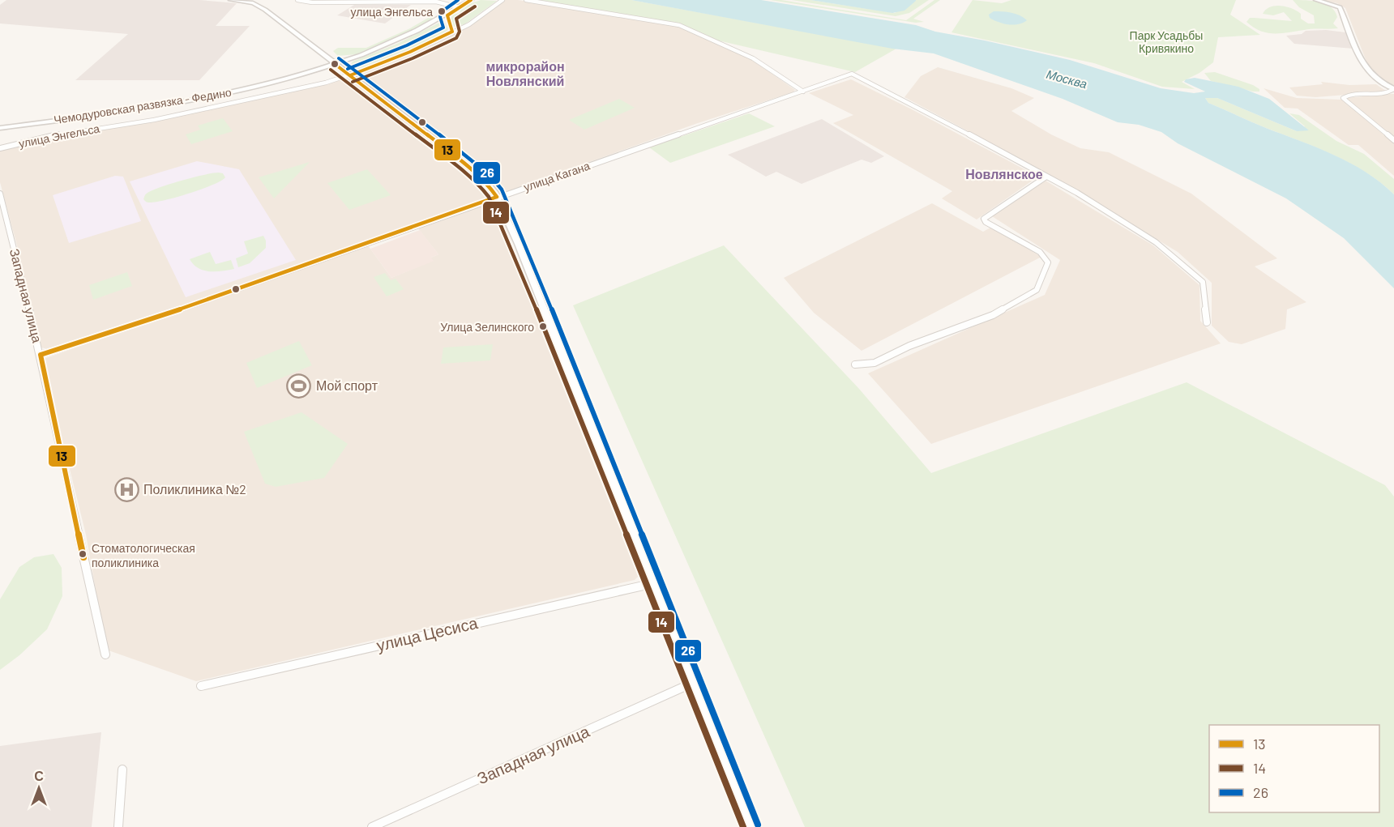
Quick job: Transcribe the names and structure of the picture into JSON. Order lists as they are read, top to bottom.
{
  "streets": {
    "street": [
      "Чемодуровская развязка - Федино",
      "улица Энгельса",
      "улица Кагана",
      "Западная улица",
      "улица Цесиса"
    ]
  },
  "crossings": [
    ["улица Кагана", "Западная улица"]
  ],
  "districts": ["микрорайон Новлянский", "Новлянское"],
  "water": ["Москва"],
  "parks": ["Парк Усадьбы Кривякино"],
  "places": {
    "other": ["улица Энгельса", "Улица Зелинского", "Стоматологическая поликлиника"],
    "sports": ["Мой спорт"],
    "hospital": ["Поликлиника №2"]
  },
  "lines": ["transit line 13", "transit line 26", "transit line 14"],
  "legend": ["13", "14", "26"],
  "north": "top"
}
